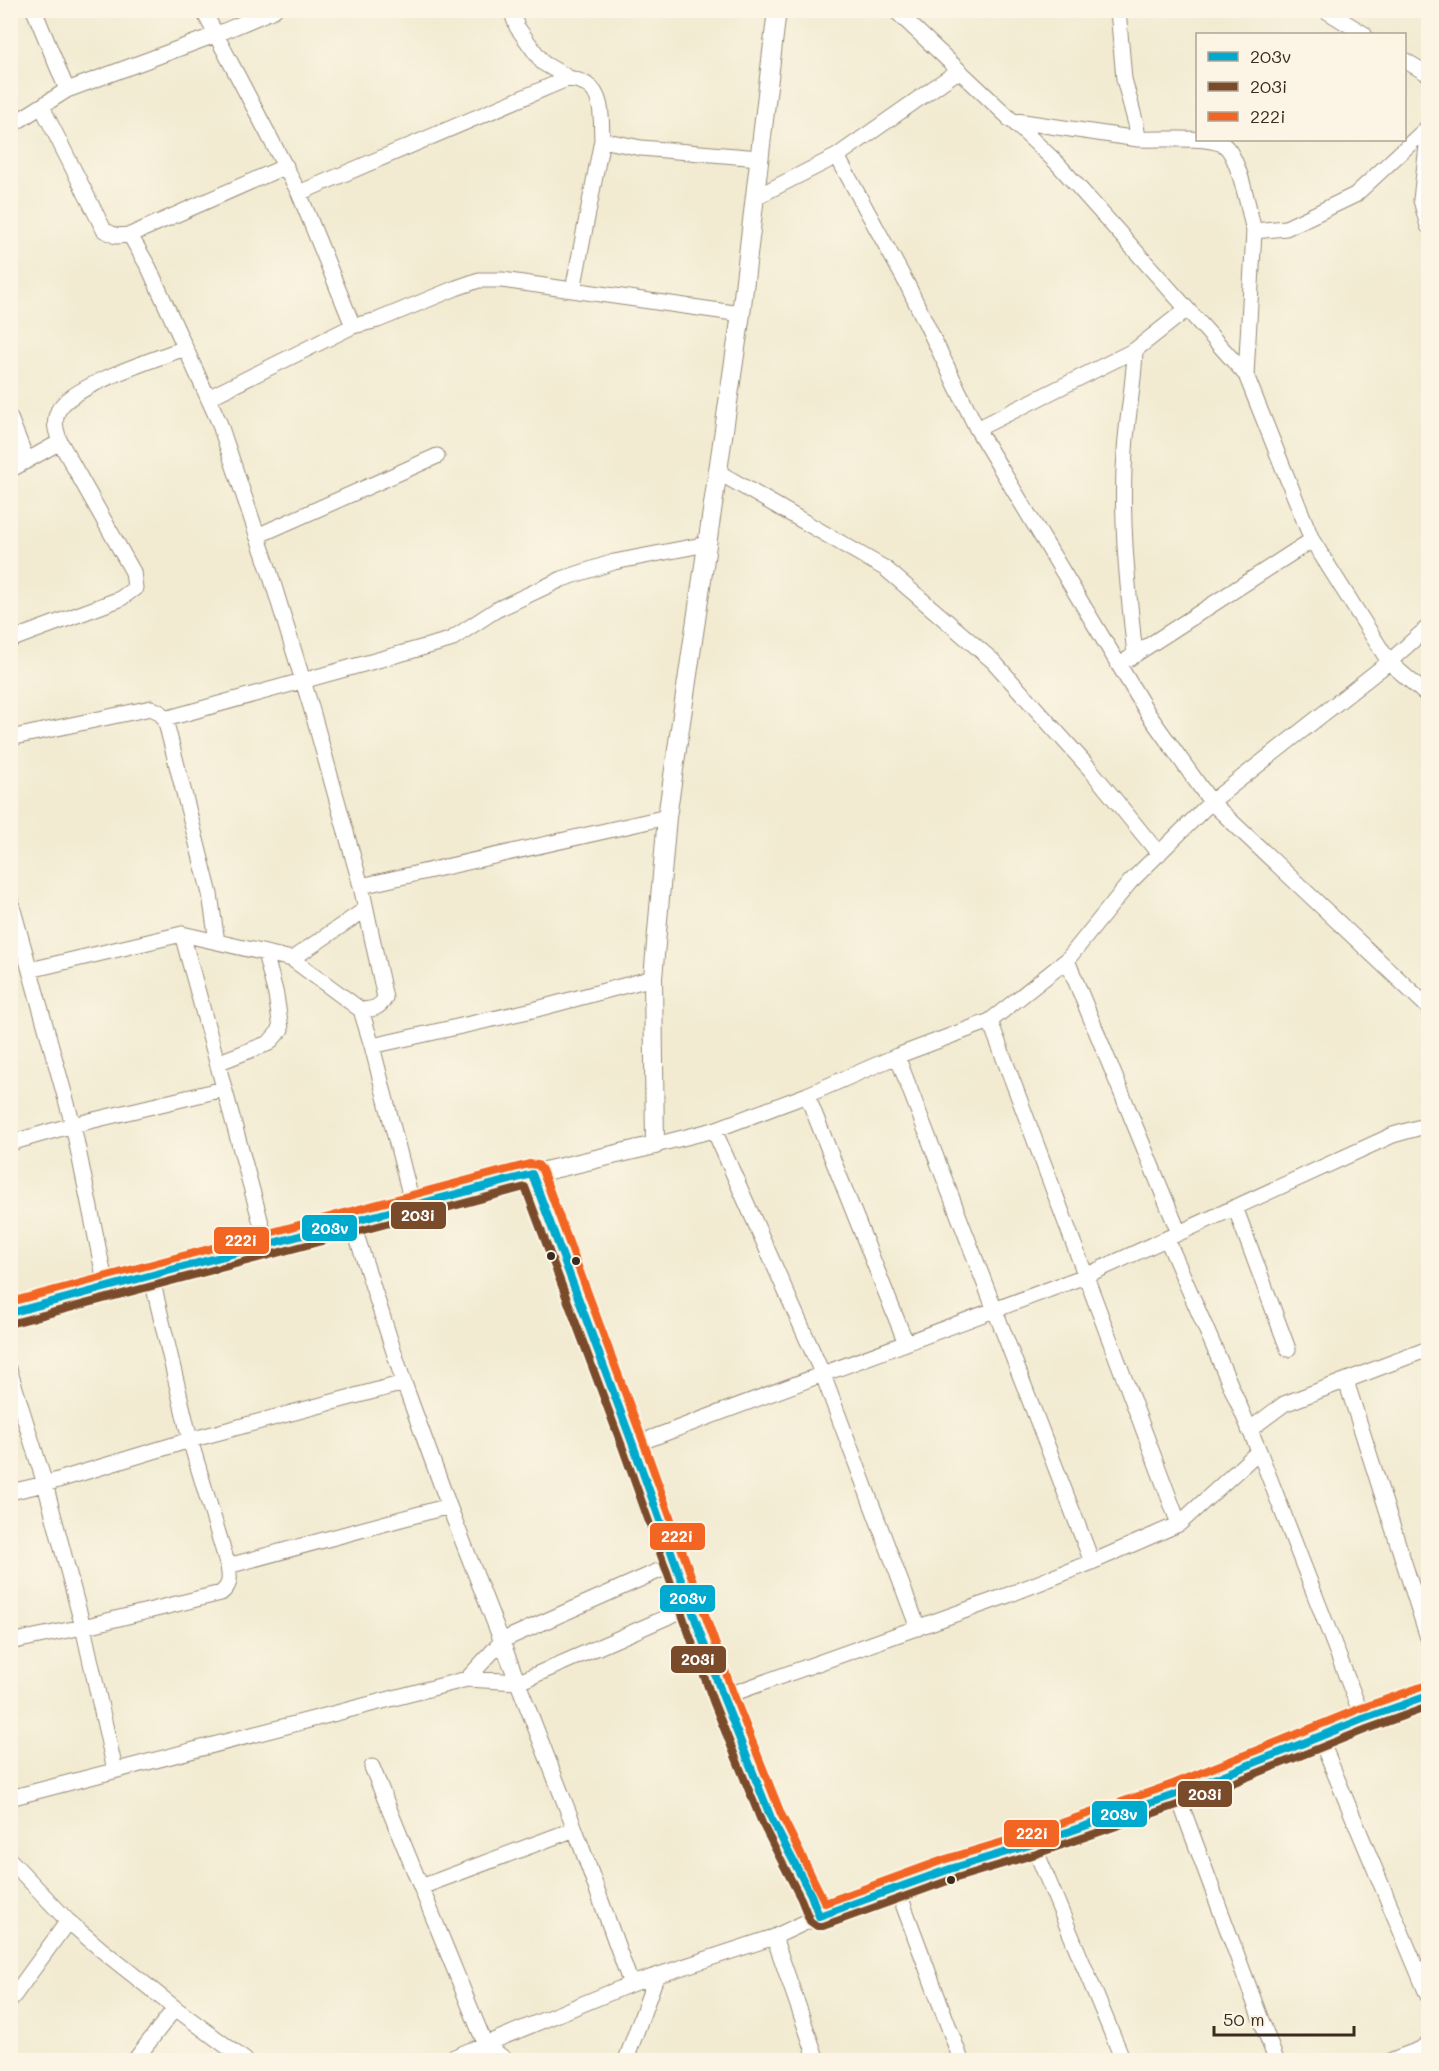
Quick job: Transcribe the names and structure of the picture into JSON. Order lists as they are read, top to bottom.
{
  "lines": ["transit line 222i", "transit line 203v", "transit line 203i"],
  "legend": ["203v", "203i", "222i"],
  "scale_bar": "50 m"
}
